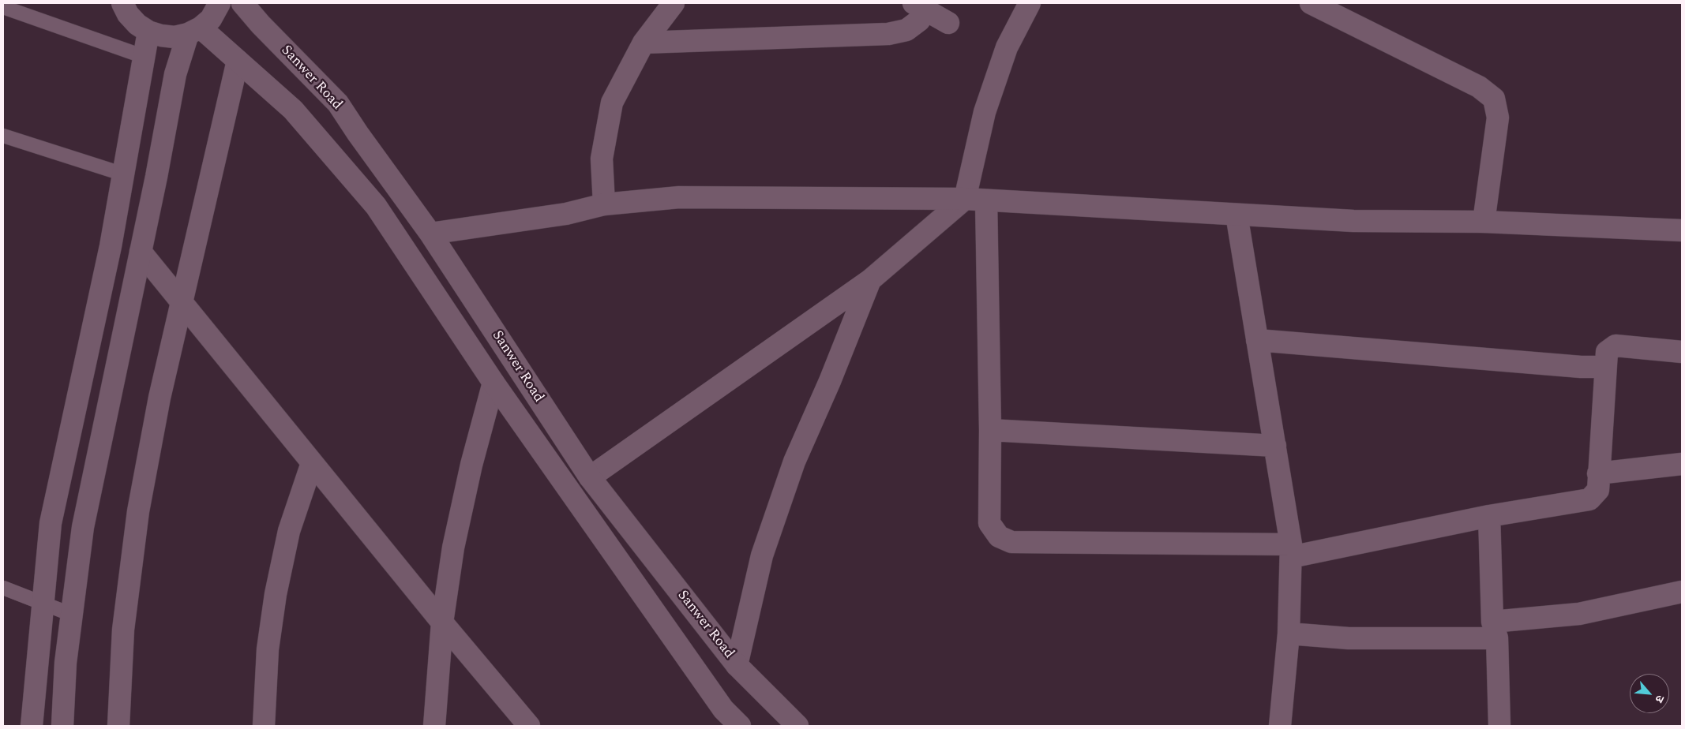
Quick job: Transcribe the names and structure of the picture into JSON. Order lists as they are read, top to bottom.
{
  "streets": {
    "street": ["Sanwer Road"]
  },
  "north": "bottom right"
}
